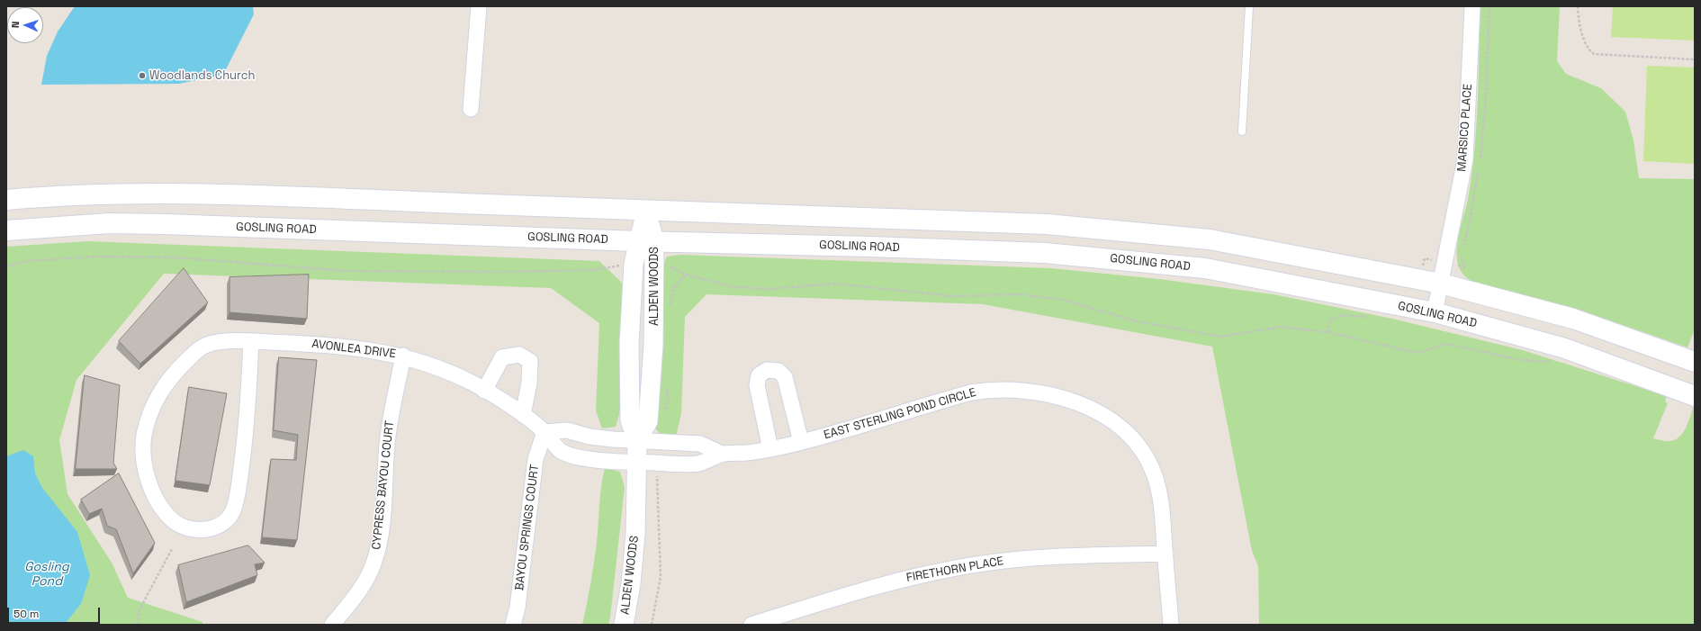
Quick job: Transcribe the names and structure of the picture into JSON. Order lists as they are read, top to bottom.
{
  "streets": {
    "main road": ["GOSLING ROAD"],
    "street": [
      "MARSICO PLACE",
      "ALDEN WOODS",
      "AVONLEA DRIVE",
      "EAST STERLING POND CIRCLE",
      "CYPRESS BAYOU COURT",
      "BAYOU SPRINGS COURT",
      "FIRETHORN PLACE"
    ]
  },
  "crossings": [
    ["MARSICO PLACE", "GOSLING ROAD"],
    ["GOSLING ROAD", "ALDEN WOODS"],
    ["ALDEN WOODS", "AVONLEA DRIVE"],
    ["ALDEN WOODS", "EAST STERLING POND CIRCLE"],
    ["AVONLEA DRIVE", "EAST STERLING POND CIRCLE"],
    ["AVONLEA DRIVE", "CYPRESS BAYOU COURT"],
    ["AVONLEA DRIVE", "BAYOU SPRINGS COURT"],
    ["EAST STERLING POND CIRCLE", "FIRETHORN PLACE"]
  ],
  "water": ["Gosling Pond"],
  "places": ["Woodlands Church"],
  "scale_bar": "50 m",
  "north": "left"
}
